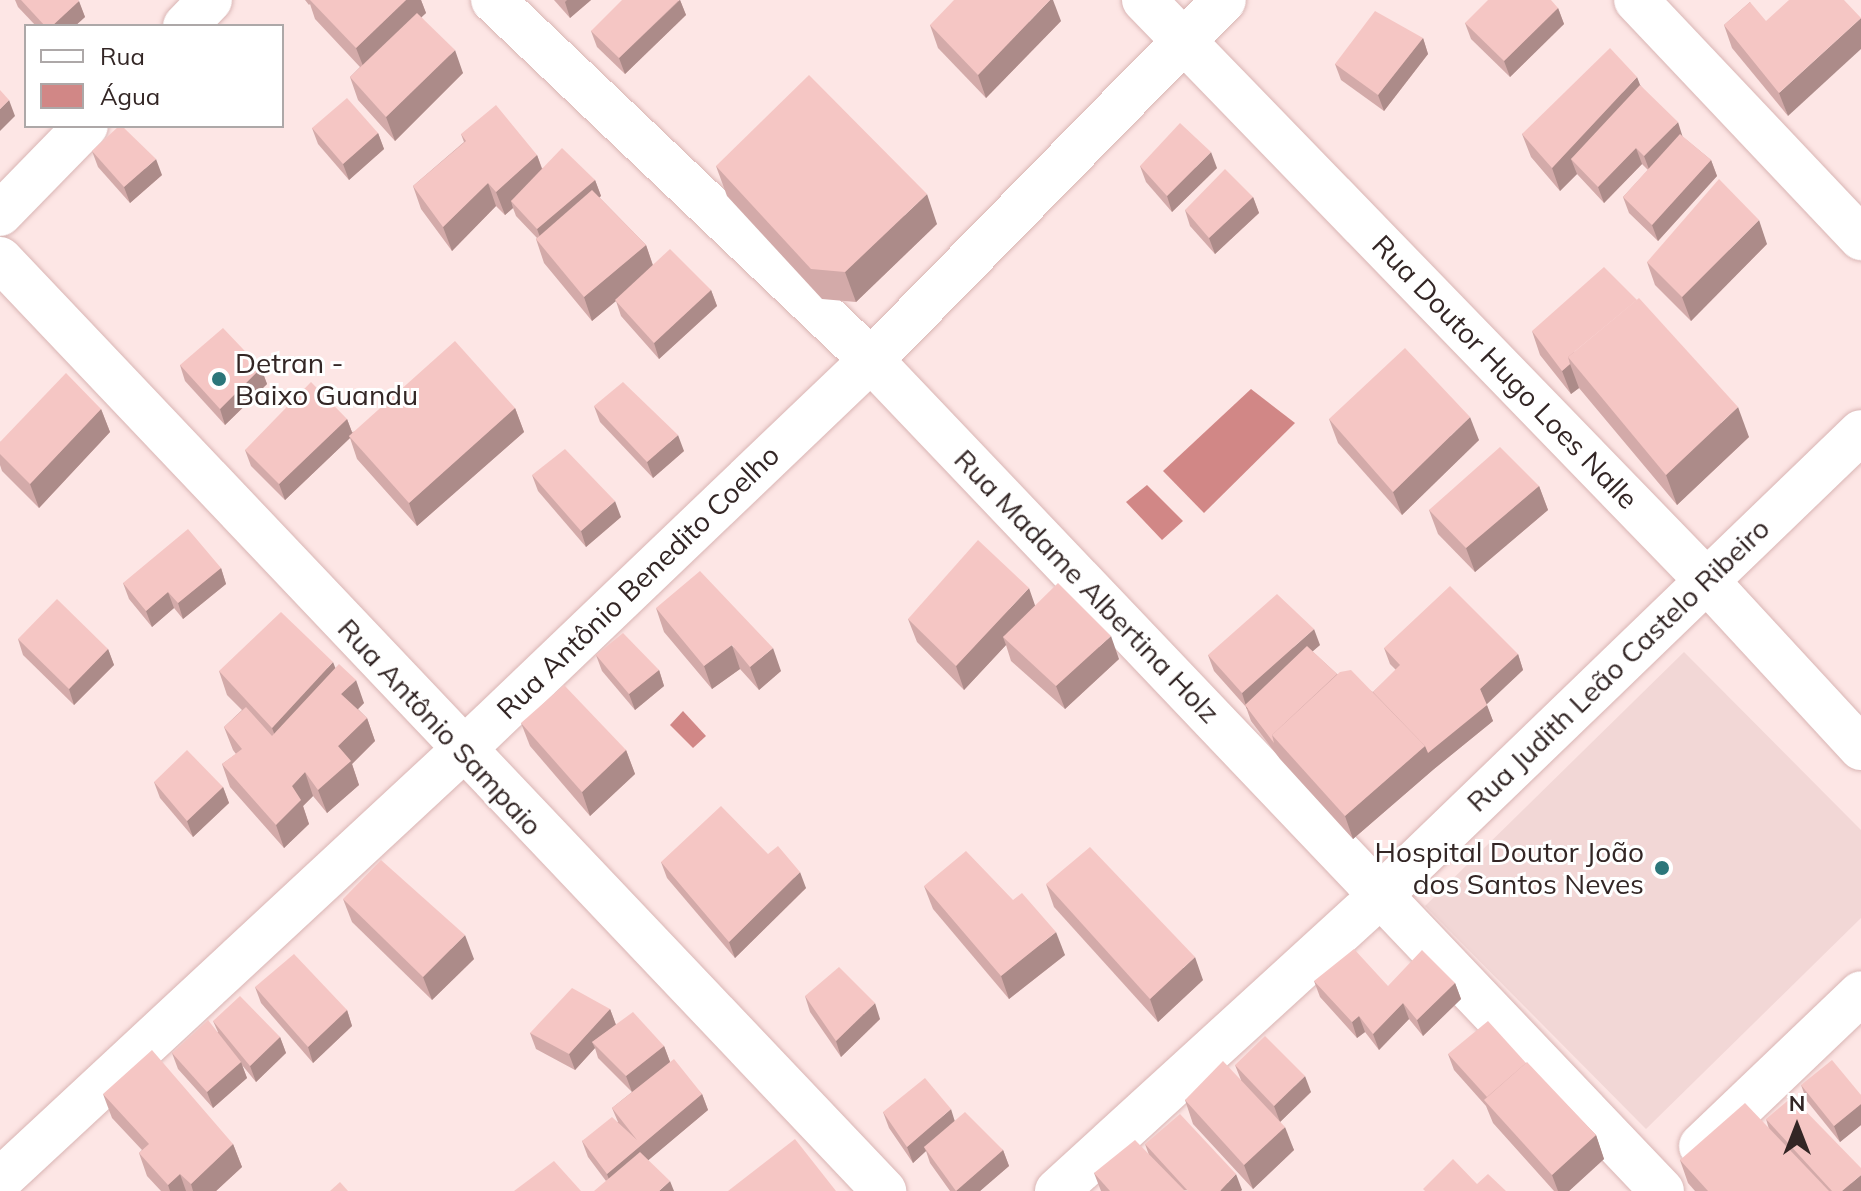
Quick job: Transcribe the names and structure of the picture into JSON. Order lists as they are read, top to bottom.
{
  "streets": {
    "street": [
      "Rua Doutor Hugo Loes Nalle",
      "Rua Antônio Benedito Coelho",
      "Rua Madame Albertina Holz",
      "Rua Judith Leão Castelo Ribeiro",
      "Rua Antônio Sampaio"
    ]
  },
  "crossings": [
    ["Rua Doutor Hugo Loes Nalle", "Rua Antônio Benedito Coelho"],
    ["Rua Doutor Hugo Loes Nalle", "Rua Judith Leão Castelo Ribeiro"],
    ["Rua Antônio Benedito Coelho", "Rua Madame Albertina Holz"],
    ["Rua Antônio Benedito Coelho", "Rua Antônio Sampaio"],
    ["Rua Madame Albertina Holz", "Rua Judith Leão Castelo Ribeiro"]
  ],
  "places": ["Detran - Baixo Guandu", "Hospital Doutor João dos Santos Neves"],
  "legend": ["Rua", "Água"],
  "north": "top"
}
